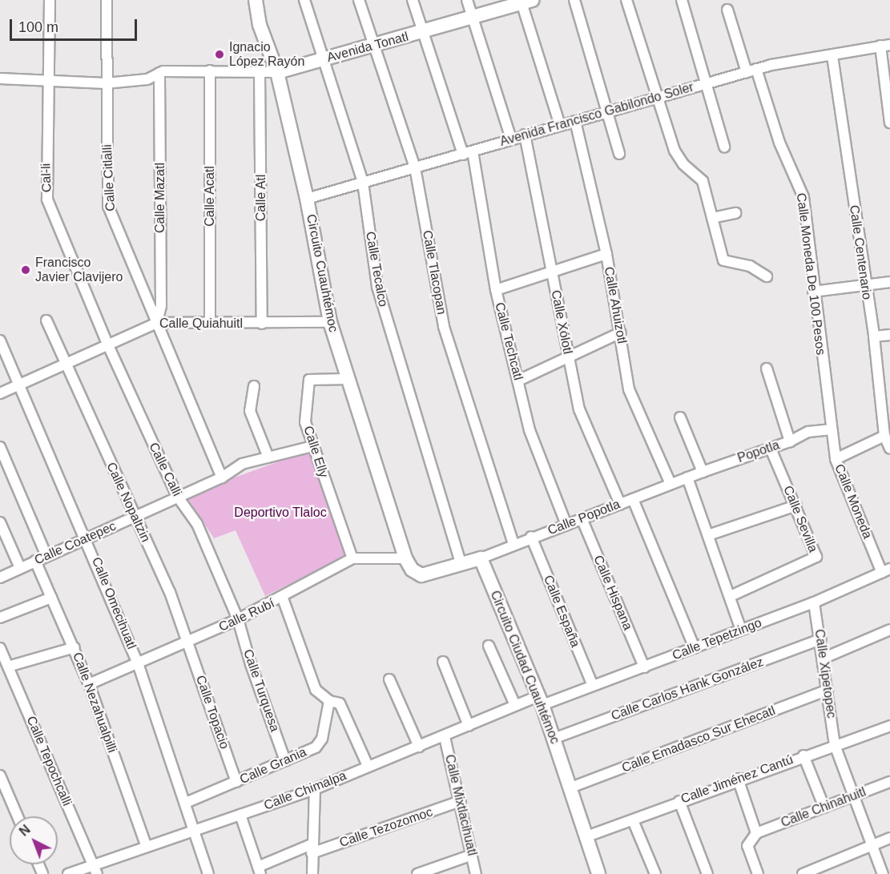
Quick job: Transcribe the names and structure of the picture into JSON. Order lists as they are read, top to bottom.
{
  "streets": {
    "street": [
      "Avenida Tonatl",
      "Avenida Francisco Gabilondo Soler",
      "Cal-li",
      "Calle Citlalli",
      "Calle Acatl",
      "Calle Mazatl",
      "Calle Atl",
      "Calle Centenario",
      "Calle Tecalco",
      "Calle Tlacopan",
      "Circuito Cuauhtémoc",
      "Calle Moneda De 100 Pesos",
      "Calle Ahuizotl",
      "Calle Xólotl",
      "Calle Quiahuitl",
      "Calle Techcatl",
      "Calle Elly",
      "Popotla",
      "Calle Calli",
      "Calle Moneda",
      "Calle Nopaltzin",
      "Calle Popotla",
      "Calle Sevilla",
      "Calle Coatepec",
      "Calle Hispana",
      "Calle Omecihuatl",
      "Calle España",
      "Calle Rubí",
      "Calle Tepetzingo",
      "Circuito Ciudad Cuauhtémoc",
      "Calle Xipetopec",
      "Calle Carlos Hank González",
      "Calle Turquesa",
      "Calle Nezahualpilli",
      "Calle Topacio",
      "Calle Emadasco Sur Ehecatl",
      "Calle Tepochcalli",
      "Calle Grania",
      "Calle Jiménez Cantú",
      "Calle Chimalpa",
      "Calle Mixtlacihuatl",
      "Calle Chinahuitl",
      "Calle Tezozomoc"
    ]
  },
  "crossings": [
    ["Avenida Tonatl", "Cal-li"],
    ["Avenida Tonatl", "Calle Citlalli"],
    ["Avenida Tonatl", "Calle Acatl"],
    ["Avenida Tonatl", "Calle Mazatl"],
    ["Avenida Tonatl", "Calle Atl"],
    ["Avenida Tonatl", "Calle Tecalco"],
    ["Avenida Tonatl", "Calle Tlacopan"],
    ["Avenida Tonatl", "Circuito Cuauhtémoc"],
    ["Avenida Tonatl", "Calle Techcatl"],
    ["Avenida Francisco Gabilondo Soler", "Calle Centenario"],
    ["Avenida Francisco Gabilondo Soler", "Calle Tecalco"],
    ["Avenida Francisco Gabilondo Soler", "Calle Tlacopan"],
    ["Avenida Francisco Gabilondo Soler", "Circuito Cuauhtémoc"],
    ["Avenida Francisco Gabilondo Soler", "Calle Moneda De 100 Pesos"],
    ["Avenida Francisco Gabilondo Soler", "Calle Ahuizotl"],
    ["Avenida Francisco Gabilondo Soler", "Calle Xólotl"],
    ["Avenida Francisco Gabilondo Soler", "Calle Techcatl"],
    ["Cal-li", "Calle Quiahuitl"],
    ["Cal-li", "Calle Calli"],
    ["Calle Citlalli", "Calle Mazatl"],
    ["Calle Citlalli", "Calle Quiahuitl"],
    ["Calle Acatl", "Calle Quiahuitl"],
    ["Calle Mazatl", "Calle Quiahuitl"],
    ["Calle Atl", "Calle Quiahuitl"],
    ["Calle Tlacopan", "Calle Popotla"],
    ["Circuito Cuauhtémoc", "Calle Quiahuitl"],
    ["Circuito Cuauhtémoc", "Calle Elly"],
    ["Circuito Cuauhtémoc", "Calle Rubí"],
    ["Calle Moneda De 100 Pesos", "Popotla"],
    ["Calle Moneda De 100 Pesos", "Calle Moneda"],
    ["Calle Ahuizotl", "Calle Popotla"],
    ["Calle Xólotl", "Calle Popotla"],
    ["Calle Quiahuitl", "Calle Calli"],
    ["Calle Quiahuitl", "Calle Nopaltzin"],
    ["Calle Quiahuitl", "Calle Omecihuatl"],
    ["Calle Techcatl", "Calle Popotla"],
    ["Calle Elly", "Calle Rubí"],
    ["Popotla", "Calle Moneda"],
    ["Popotla", "Calle Popotla"],
    ["Popotla", "Calle Sevilla"],
    ["Calle Calli", "Calle Coatepec"],
    ["Calle Calli", "Calle Rubí"],
    ["Calle Calli", "Calle Turquesa"],
    ["Calle Moneda", "Calle Tepetzingo"],
    ["Calle Nopaltzin", "Calle Coatepec"],
    ["Calle Nopaltzin", "Calle Rubí"],
    ["Calle Nopaltzin", "Calle Topacio"],
    ["Calle Popotla", "Calle Hispana"],
    ["Calle Popotla", "Calle España"],
    ["Calle Popotla", "Circuito Ciudad Cuauhtémoc"],
    ["Calle Coatepec", "Calle Omecihuatl"],
    ["Calle Coatepec", "Calle Nezahualpilli"],
    ["Calle Hispana", "Calle Tepetzingo"],
    ["Calle Omecihuatl", "Calle Rubí"],
    ["Calle Omecihuatl", "Calle Grania"],
    ["Calle Omecihuatl", "Calle Chimalpa"],
    ["Calle España", "Calle Tepetzingo"],
    ["Calle Rubí", "Calle Turquesa"],
    ["Calle Rubí", "Calle Nezahualpilli"],
    ["Calle Rubí", "Calle Topacio"],
    ["Calle Tepetzingo", "Circuito Ciudad Cuauhtémoc"],
    ["Calle Tepetzingo", "Calle Xipetopec"],
    ["Calle Tepetzingo", "Calle Chimalpa"],
    ["Circuito Ciudad Cuauhtémoc", "Calle Carlos Hank González"],
    ["Circuito Ciudad Cuauhtémoc", "Calle Emadasco Sur Ehecatl"],
    ["Circuito Ciudad Cuauhtémoc", "Calle Jiménez Cantú"],
    ["Circuito Ciudad Cuauhtémoc", "Calle Chimalpa"],
    ["Calle Xipetopec", "Calle Carlos Hank González"],
    ["Calle Xipetopec", "Calle Emadasco Sur Ehecatl"],
    ["Calle Xipetopec", "Calle Jiménez Cantú"],
    ["Calle Turquesa", "Calle Grania"],
    ["Calle Nezahualpilli", "Calle Chimalpa"],
    ["Calle Topacio", "Calle Grania"],
    ["Calle Tepochcalli", "Calle Chimalpa"],
    ["Calle Chimalpa", "Calle Mixtlacihuatl"],
    ["Calle Mixtlacihuatl", "Calle Tezozomoc"]
  ],
  "parks": ["Deportivo Tlaloc"],
  "places": ["Ignacio López Rayón", "Francisco Javier Clavijero"],
  "scale_bar": "100 m",
  "north": "top left"
}
